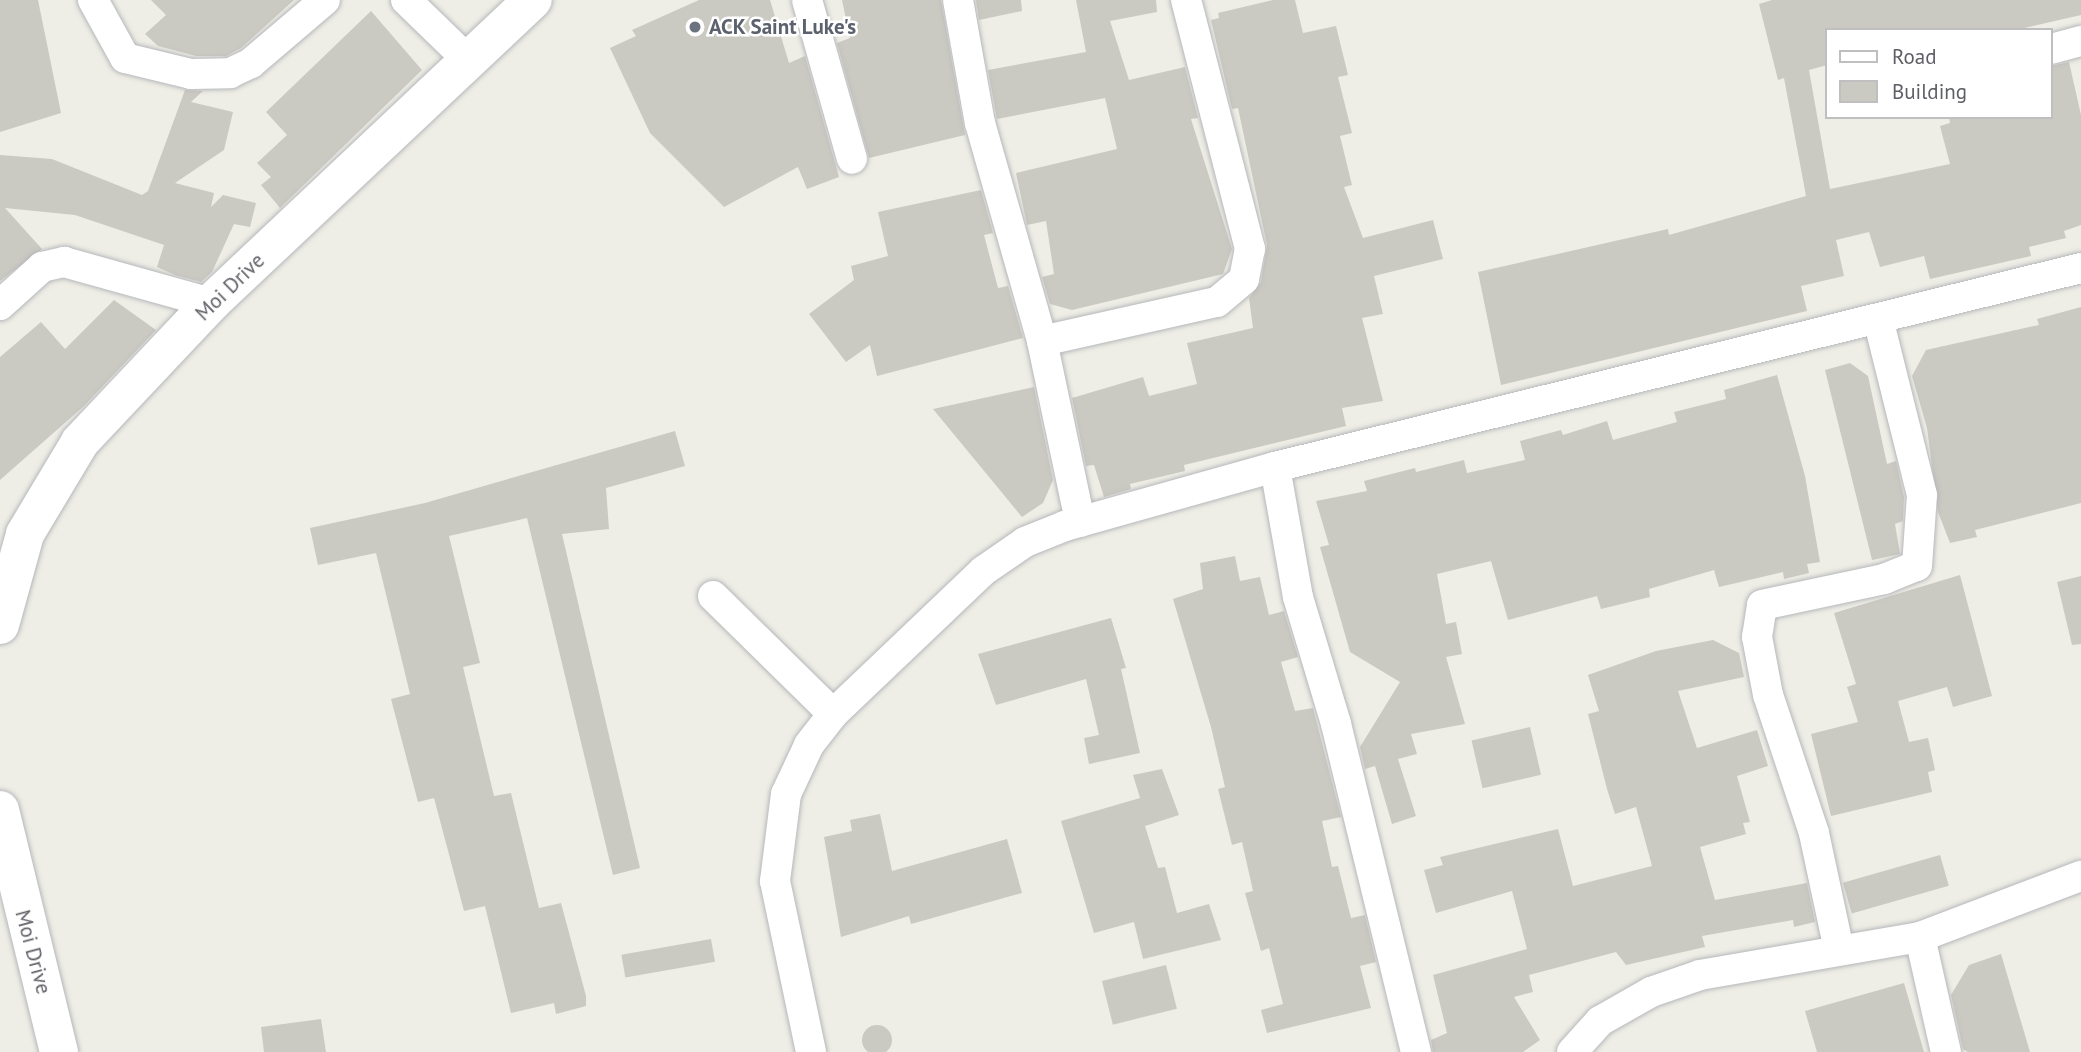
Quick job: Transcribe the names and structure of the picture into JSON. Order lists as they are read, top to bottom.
{
  "streets": {
    "street": ["Moi Drive"]
  },
  "places": ["ACK Saint Luke's"],
  "legend": ["Road", "Building"]
}
